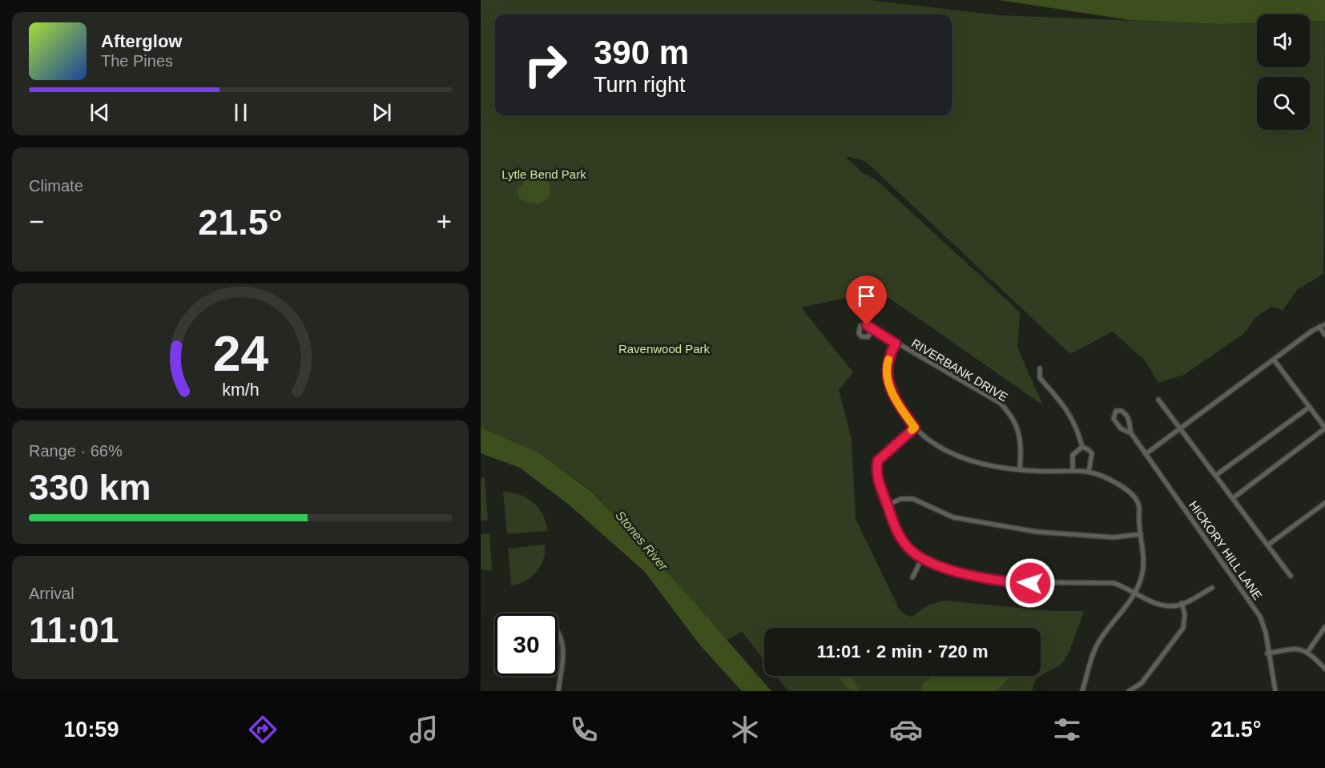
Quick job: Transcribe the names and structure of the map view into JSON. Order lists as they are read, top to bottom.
{
  "streets": {
    "street": ["RIVERBANK DRIVE", "HICKORY HILL LANE"]
  },
  "water": ["Stones River"],
  "parks": ["Lytle Bend Park", "Ravenwood Park"],
  "page": {
    "turn": ["390 m", "Turn right"],
    "song": ["Afterglow", "The Pines"],
    "tile": [
      "Climate",
      ["Range · 66%", "330 km"],
      ["Arrival", "11:01"]
    ],
    "heat": ["−", "21.5°", "+"],
    "limit": "30",
    "trip": "11:01 · 2 min · 720 m",
    "tabs": ["10:59", "21.5°"],
    "gauge": ["24", "km/h"]
  }
}
